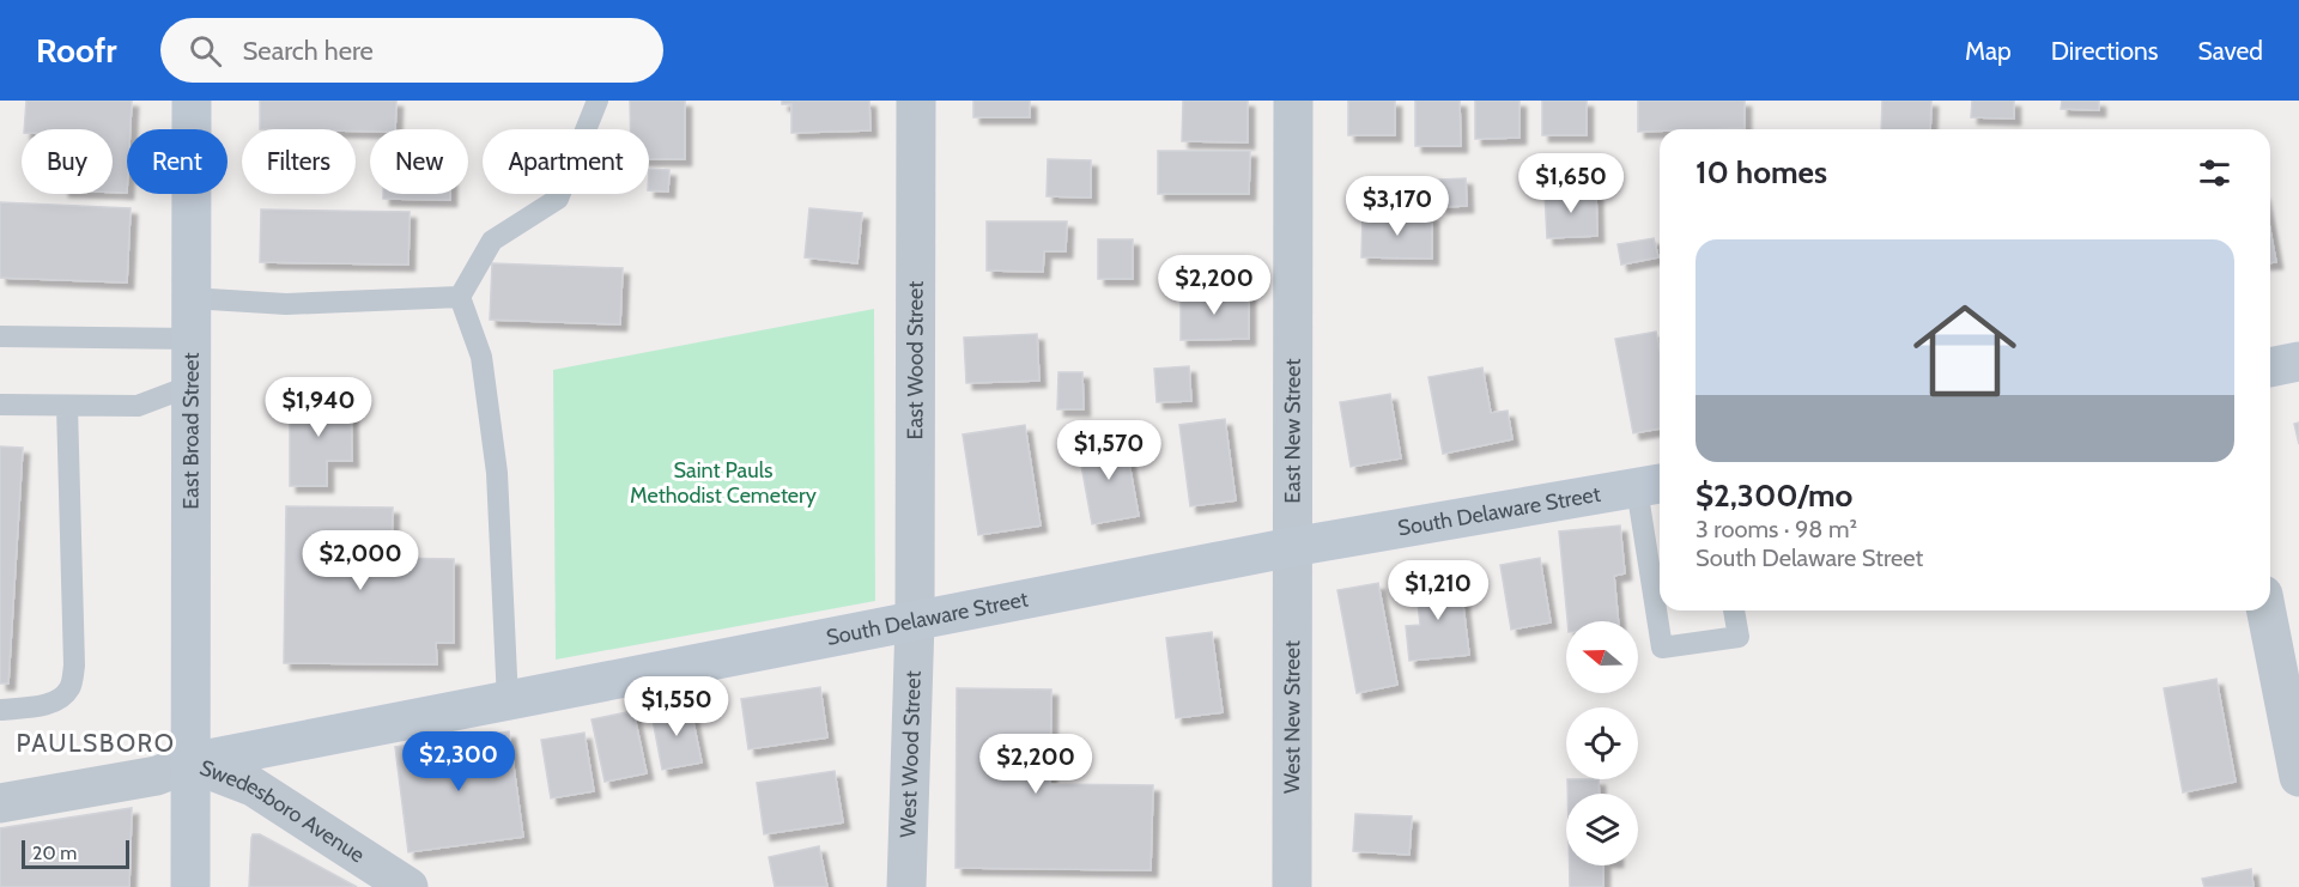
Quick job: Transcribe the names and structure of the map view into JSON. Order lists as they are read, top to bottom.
{
  "streets": {
    "main road": ["East Broad Street", "South Delaware Street"],
    "street": [
      "East Wood Street",
      "East New Street",
      "West New Street",
      "West Wood Street",
      "Swedesboro Avenue"
    ]
  },
  "crossings": [
    ["East Wood Street", "South Delaware Street"],
    ["East Wood Street", "West Wood Street"],
    ["East Broad Street", "South Delaware Street"],
    ["East Broad Street", "Swedesboro Avenue"],
    ["East New Street", "South Delaware Street"],
    ["East New Street", "West New Street"],
    ["South Delaware Street", "West New Street"],
    ["South Delaware Street", "West Wood Street"],
    ["South Delaware Street", "Swedesboro Avenue"]
  ],
  "districts": ["PAULSBORO"],
  "parks": ["Saint Pauls Methodist Cemetery"],
  "scale_bar": "20 m",
  "north": "left",
  "page": {
    "header": "Roofr",
    "search": "Search here",
    "nav": ["Map", "Directions", "Saved"],
    "chip": [
      "Buy",
      "Rent",
      "Filters",
      "New",
      "Apartment"
    ],
    "heading": "10 homes",
    "price": [
      "$1,650",
      "$3,170",
      "$2,200",
      "$1,940",
      "$1,570",
      "$2,000",
      "$1,210",
      "$1,550",
      "$2,300",
      "$2,200"
    ],
    "list": [
      {
        "name": "$2,300/mo",
        "note": "3 rooms · 98 m² · South Delaware Street"
      }
    ],
    "scale": "20 m"
  }
}
